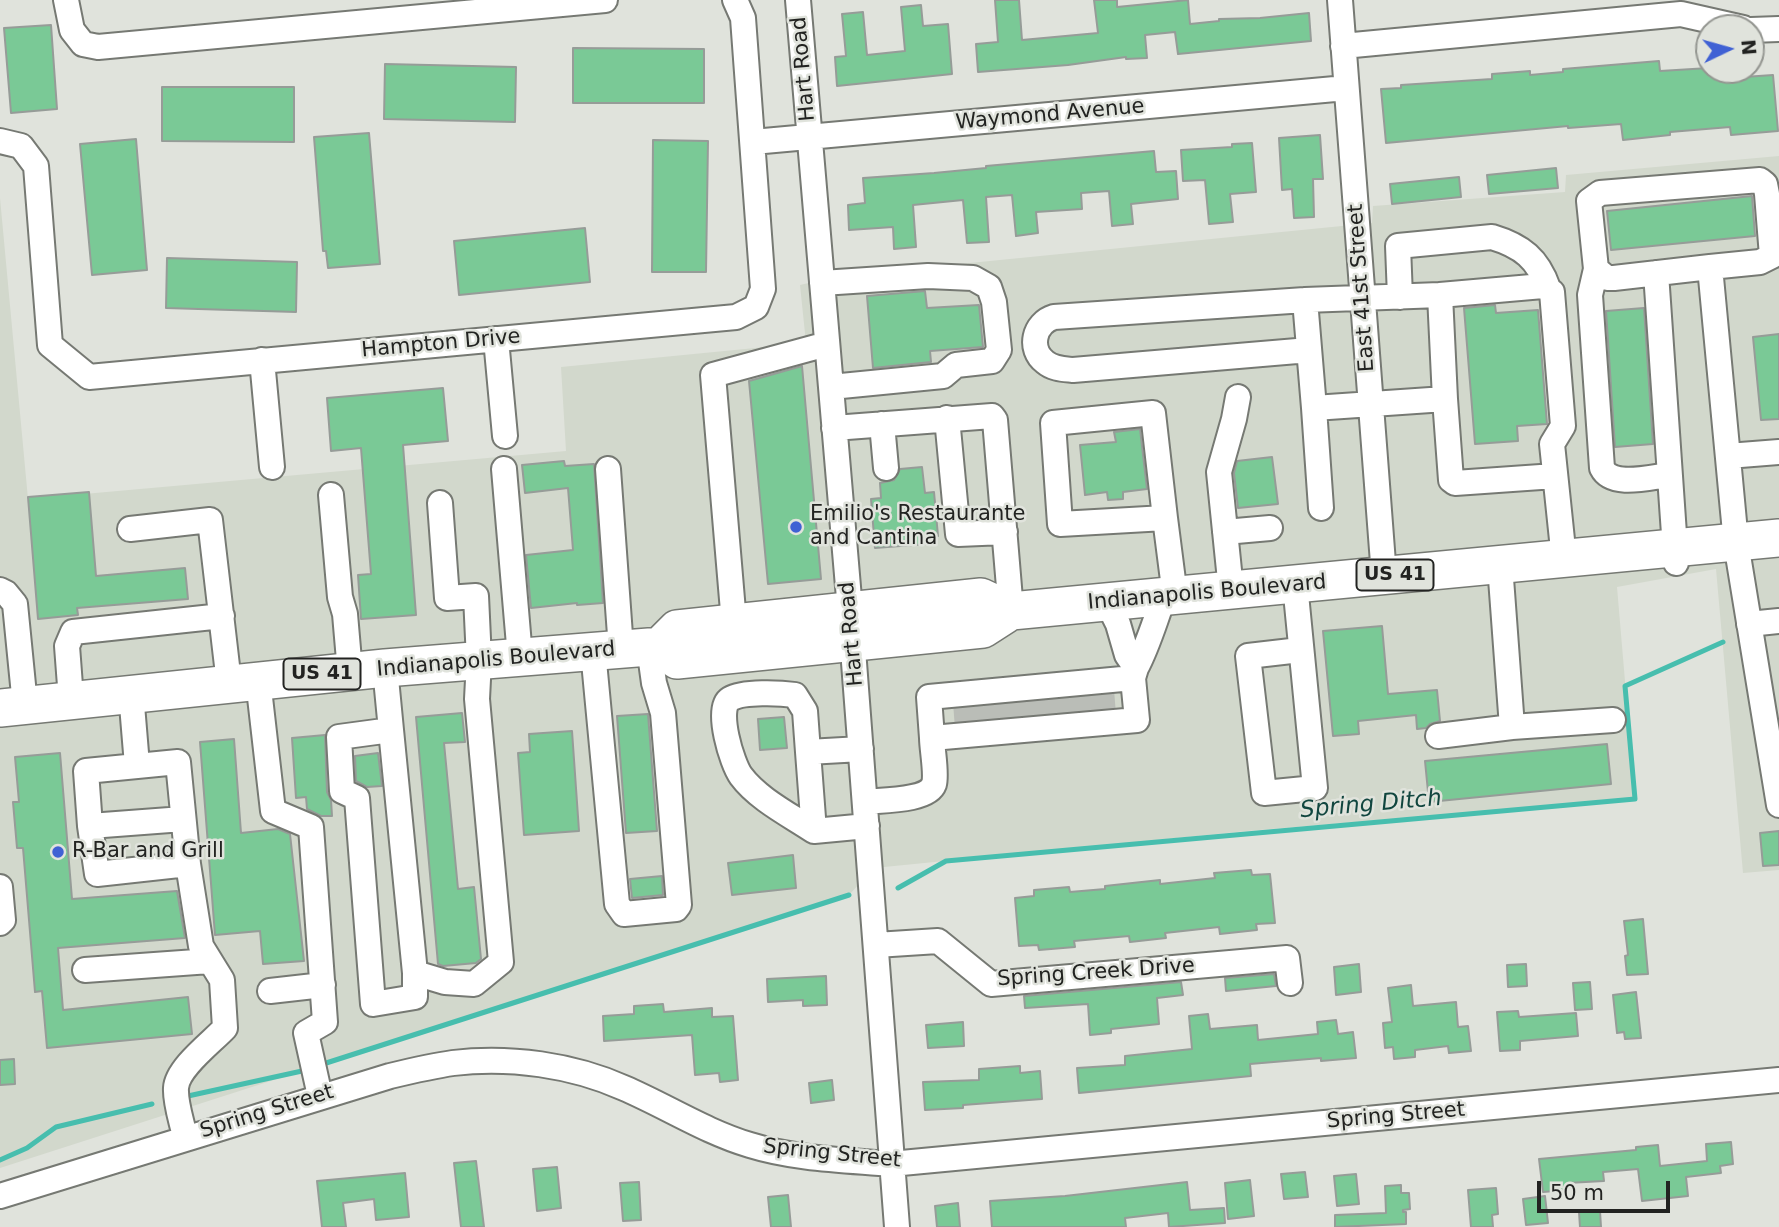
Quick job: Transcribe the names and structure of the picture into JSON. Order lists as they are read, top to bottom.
{
  "streets": {
    "highway": ["US 41", "Indianapolis Boulevard"],
    "street": [
      "Hart Road",
      "Waymond Avenue",
      "East 41st Street",
      "Hampton Drive",
      "Spring Creek Drive",
      "Spring Street"
    ]
  },
  "crossings": [
    ["Hart Road", "Waymond Avenue"],
    ["Hart Road", "Indianapolis Boulevard"],
    ["Hart Road", "Spring Creek Drive"],
    ["Hart Road", "Spring Street"],
    ["Waymond Avenue", "East 41st Street"],
    ["Waymond Avenue", "Hampton Drive"],
    ["East 41st Street", "Indianapolis Boulevard"]
  ],
  "water": ["Spring Ditch"],
  "places": ["Emilio's Restaurante and Cantina", "R-Bar and Grill"],
  "scale_bar": "50 m",
  "north": "right"
}
